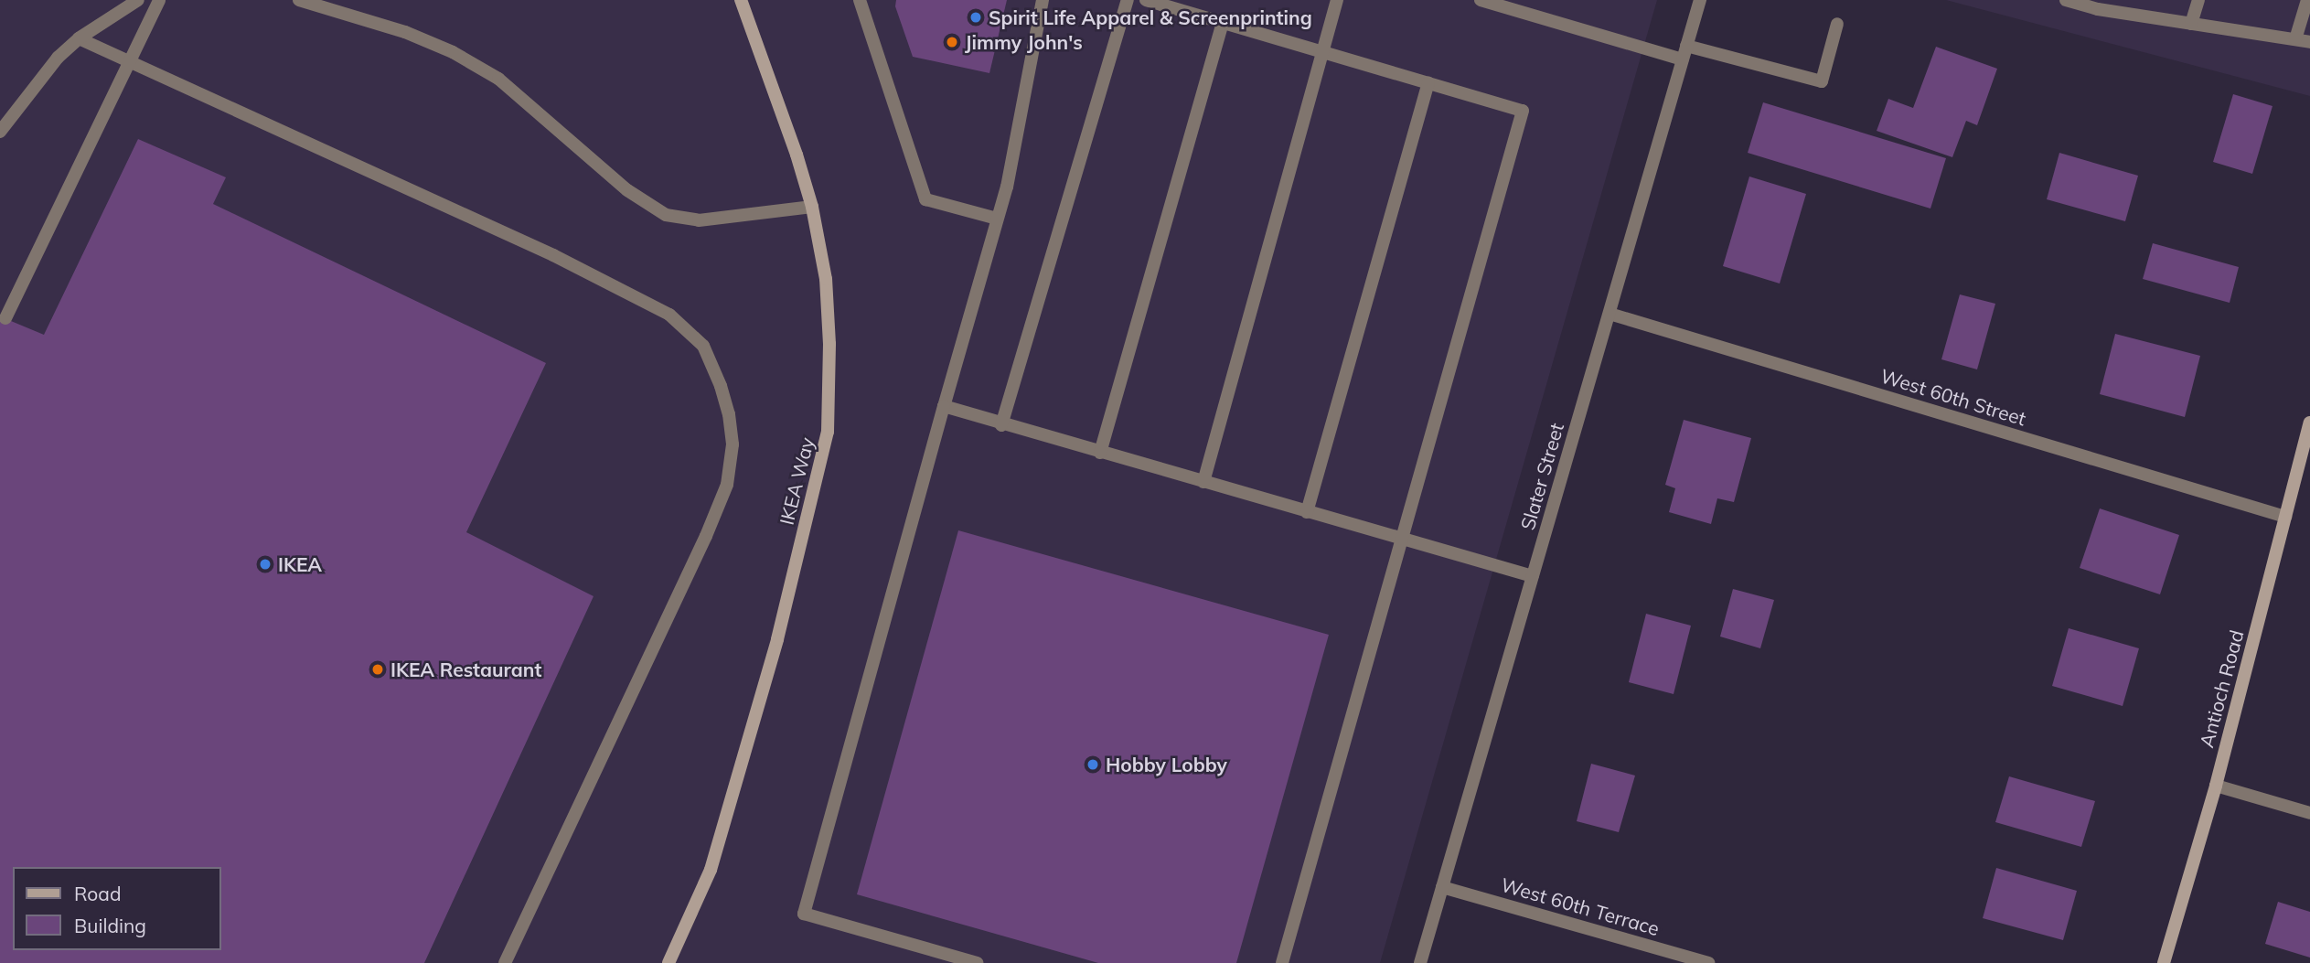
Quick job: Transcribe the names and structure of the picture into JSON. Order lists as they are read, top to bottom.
{
  "streets": {
    "street": [
      "West 60th Street",
      "Slater Street",
      "IKEA Way",
      "Antioch Road",
      "West 60th Terrace"
    ]
  },
  "crossings": [
    ["West 60th Street", "Slater Street"],
    ["West 60th Street", "Antioch Road"],
    ["Slater Street", "West 60th Terrace"]
  ],
  "places": [
    "Spirit Life Apparel & Screenprinting",
    "Jimmy John's",
    "IKEA",
    "IKEA Restaurant",
    "Hobby Lobby"
  ],
  "legend": ["Road", "Building"]
}
